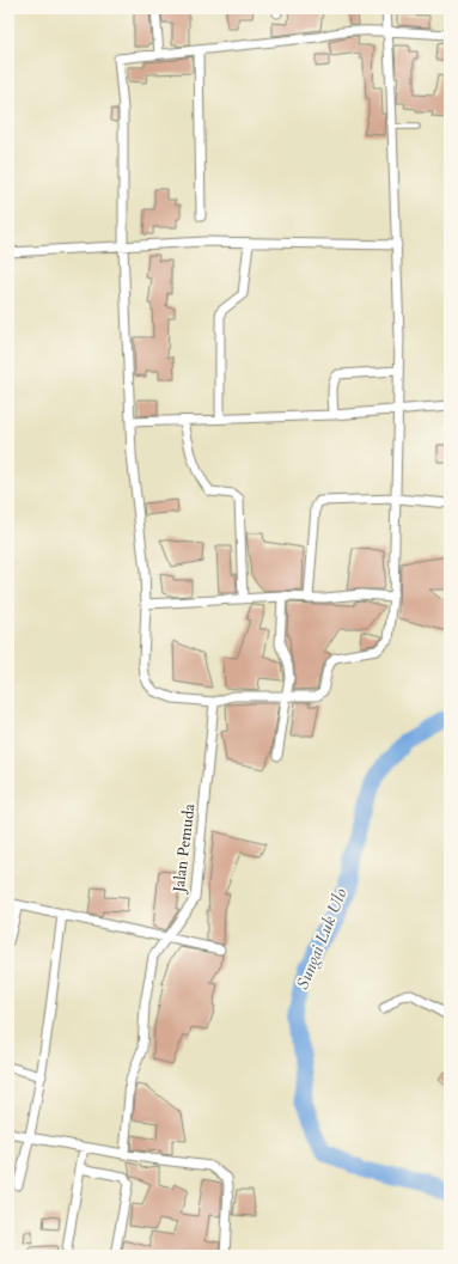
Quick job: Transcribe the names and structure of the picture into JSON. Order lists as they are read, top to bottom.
{
  "streets": {
    "street": ["Jalan Pemuda"]
  },
  "water": ["Sungai Luk Ulo"]
}
